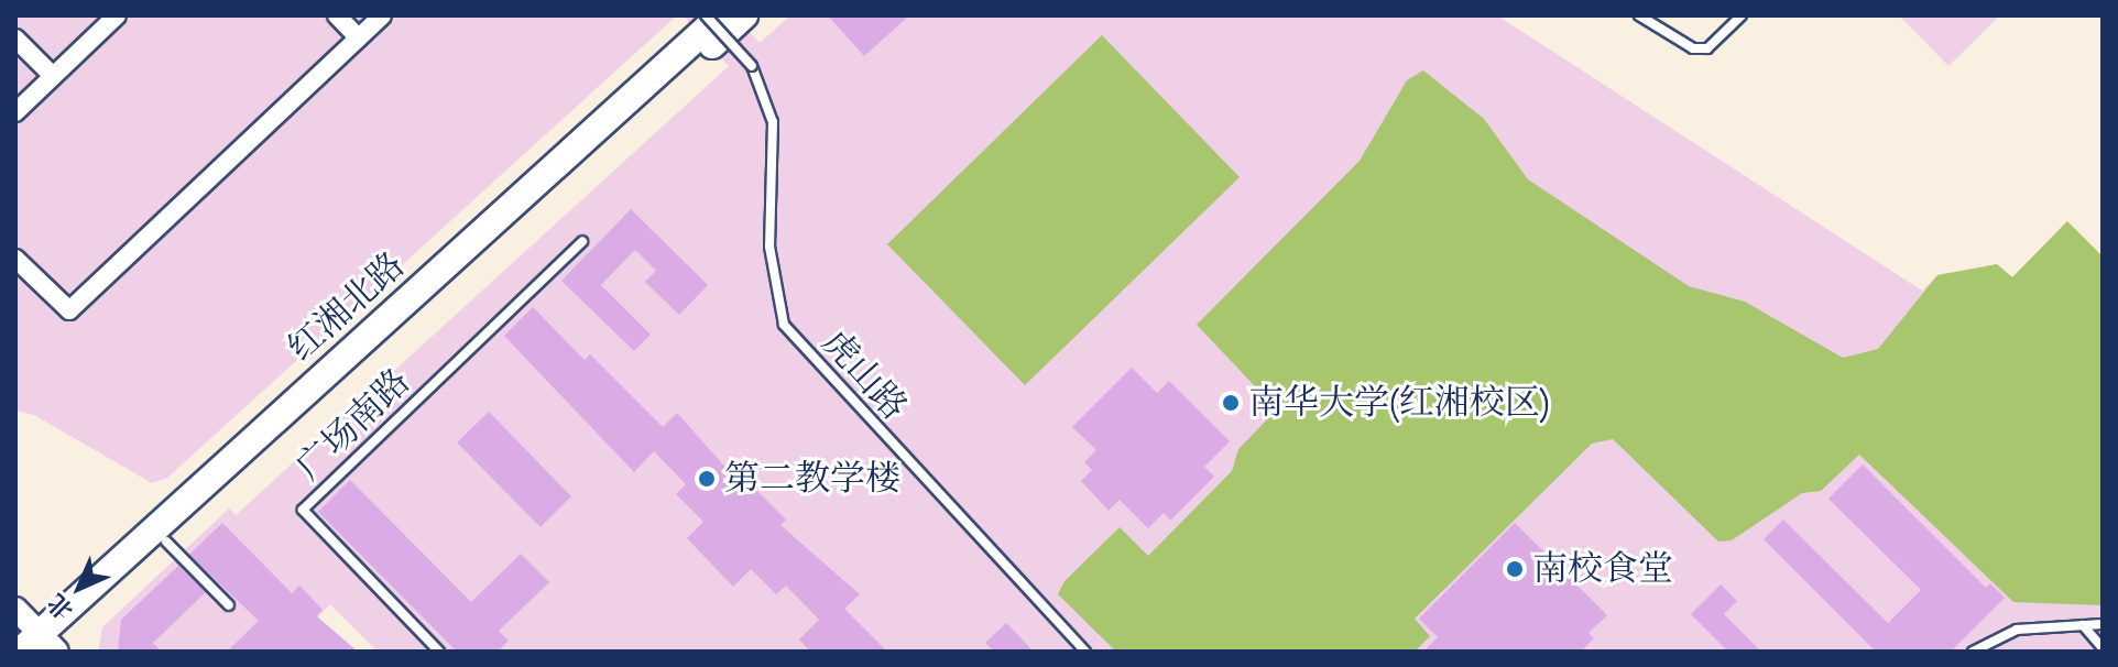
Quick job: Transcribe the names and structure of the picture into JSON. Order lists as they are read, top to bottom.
{
  "streets": {
    "main road": ["红湘北路"],
    "lane": ["虎山路", "广场南路"]
  },
  "places": ["南华大学(红湘校区)", "第二教学楼", "南校食堂"],
  "north": "bottom left"
}
